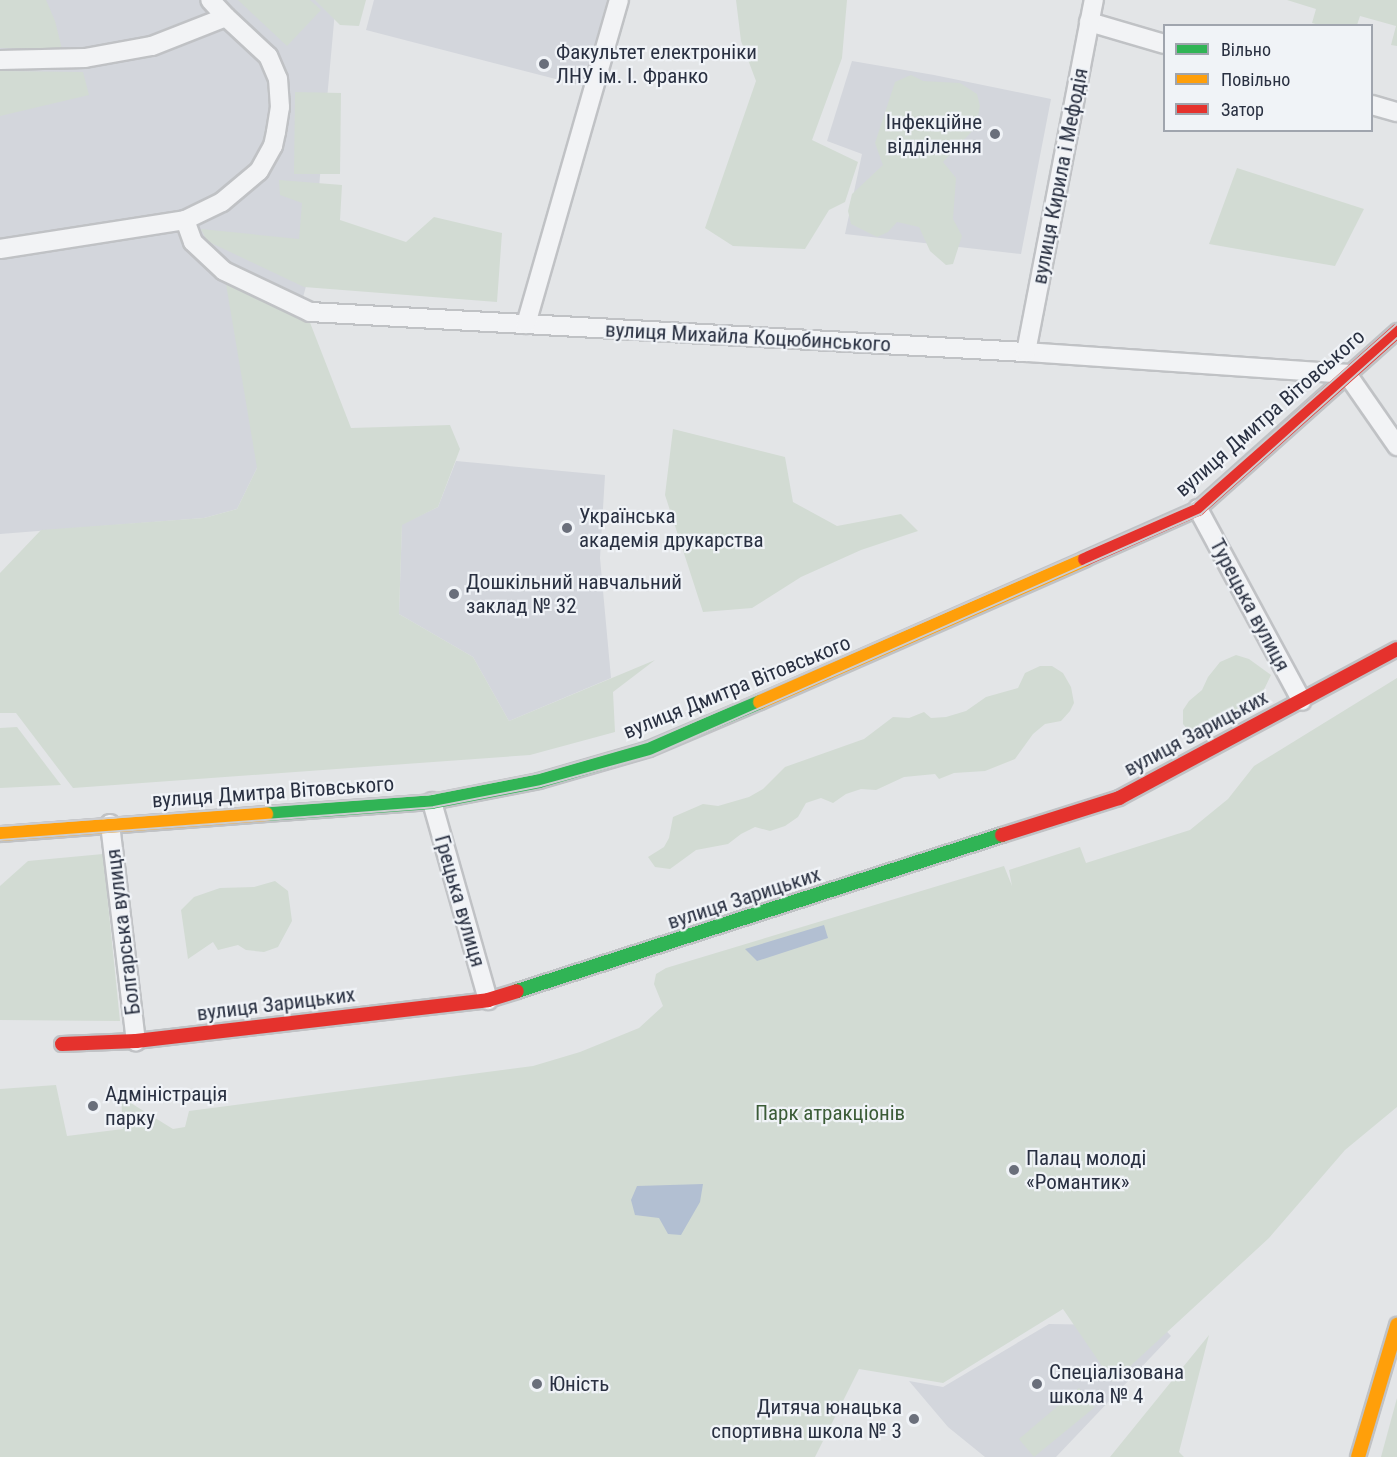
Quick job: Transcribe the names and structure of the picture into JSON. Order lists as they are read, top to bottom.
{
  "streets": {
    "main road": ["вулиця Дмитра Вітовського", "вулиця Зарицьких"],
    "street": [
      "вулиця Кирила і Мефодія",
      "вулиця Михайла Коцюбинського",
      "Турецька вулиця",
      "Грецька вулиця",
      "Болгарська вулиця"
    ]
  },
  "crossings": [
    ["вулиця Кирила і Мефодія", "вулиця Михайла Коцюбинського"],
    ["вулиця Михайла Коцюбинського", "вулиця Дмитра Вітовського"],
    ["вулиця Дмитра Вітовського", "Турецька вулиця"],
    ["вулиця Дмитра Вітовського", "Грецька вулиця"],
    ["вулиця Дмитра Вітовського", "Болгарська вулиця"],
    ["Турецька вулиця", "вулиця Зарицьких"],
    ["вулиця Зарицьких", "Грецька вулиця"],
    ["вулиця Зарицьких", "Болгарська вулиця"]
  ],
  "parks": ["Парк атракціонів"],
  "places": [
    "Факультет електроніки ЛНУ ім. І. Франко",
    "Інфекційне відділення",
    "Українська академія друкарства",
    "Дошкільний навчальний заклад № 32",
    "Адміністрація парку",
    "Палац молоді «Романтик»",
    "Юність",
    "Спеціалізована школа № 4",
    "Дитяча юнацька спортивна школа № 3"
  ],
  "legend": ["Вільно", "Повільно", "Затор"]
}
